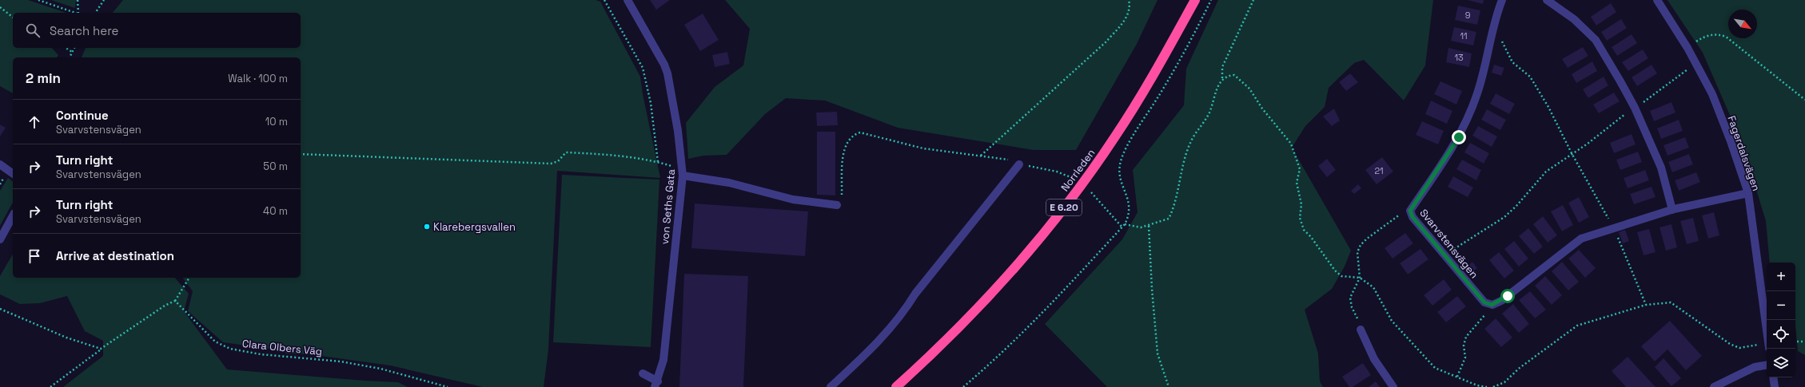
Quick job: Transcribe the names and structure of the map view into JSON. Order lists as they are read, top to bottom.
{
  "streets": {
    "highway": ["Norrleden", "E 6.20"],
    "street": ["Fagerdalsvägen", "von Seths Gata", "Svarvstensvägen"],
    "path": ["Clara Olbers Väg"]
  },
  "places": ["Klarebergsvallen"],
  "house_numbers": [
    "9",
    "11",
    "13",
    "21"
  ],
  "north": "bottom right",
  "page": {
    "search": "Search here",
    "heading": ["2 min", "Walk · 100 m"],
    "list": [
      ["Continue", "Svarvstensvägen", "10 m"],
      ["Turn right", "Svarvstensvägen", "50 m"],
      ["Turn right", "Svarvstensvägen", "40 m"],
      "Arrive at destination"
    ],
    "map_buttons": ["+", "−"]
  }
}
